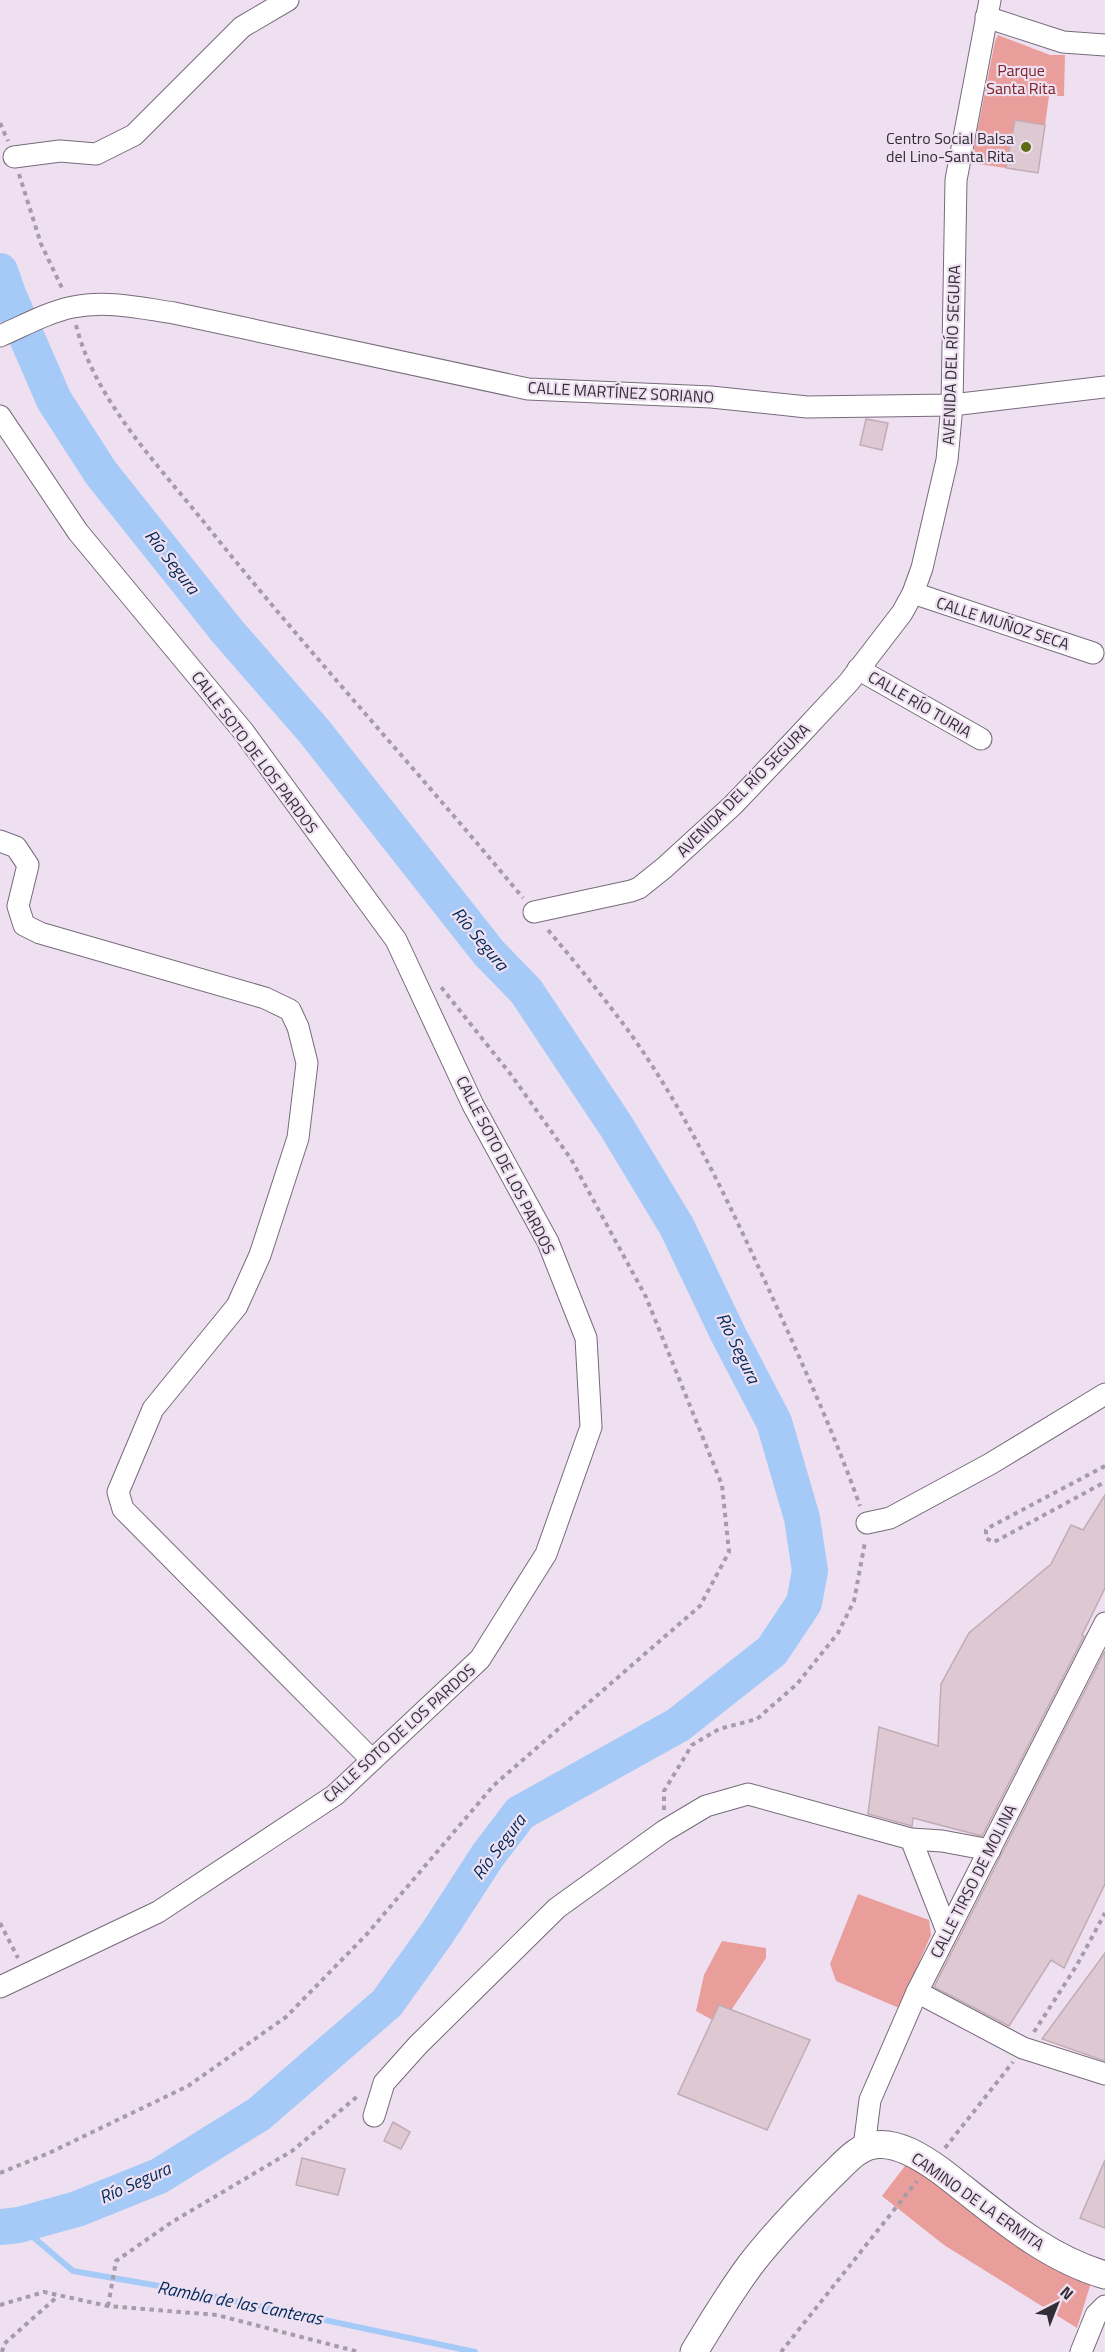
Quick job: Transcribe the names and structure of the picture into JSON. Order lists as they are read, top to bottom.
{
  "streets": {
    "main road": ["CAMINO DE LA ERMITA"],
    "street": [
      "AVENIDA DEL RÍO SEGURA",
      "CALLE MARTÍNEZ SORIANO",
      "CALLE MUÑOZ SECA",
      "CALLE RÍO TURIA",
      "CALLE SOTO DE LOS PARDOS",
      "CALLE TIRSO DE MOLINA"
    ]
  },
  "crossings": [
    ["AVENIDA DEL RÍO SEGURA", "CALLE MARTÍNEZ SORIANO"],
    ["AVENIDA DEL RÍO SEGURA", "CALLE MUÑOZ SECA"],
    ["AVENIDA DEL RÍO SEGURA", "CALLE RÍO TURIA"],
    ["CALLE TIRSO DE MOLINA", "CAMINO DE LA ERMITA"]
  ],
  "water": ["Río Segura", "Rambla de las Canteras"],
  "parks": ["Parque Santa Rita"],
  "places": ["Centro Social Balsa del Lino-Santa Rita"],
  "north": "top right"
}
